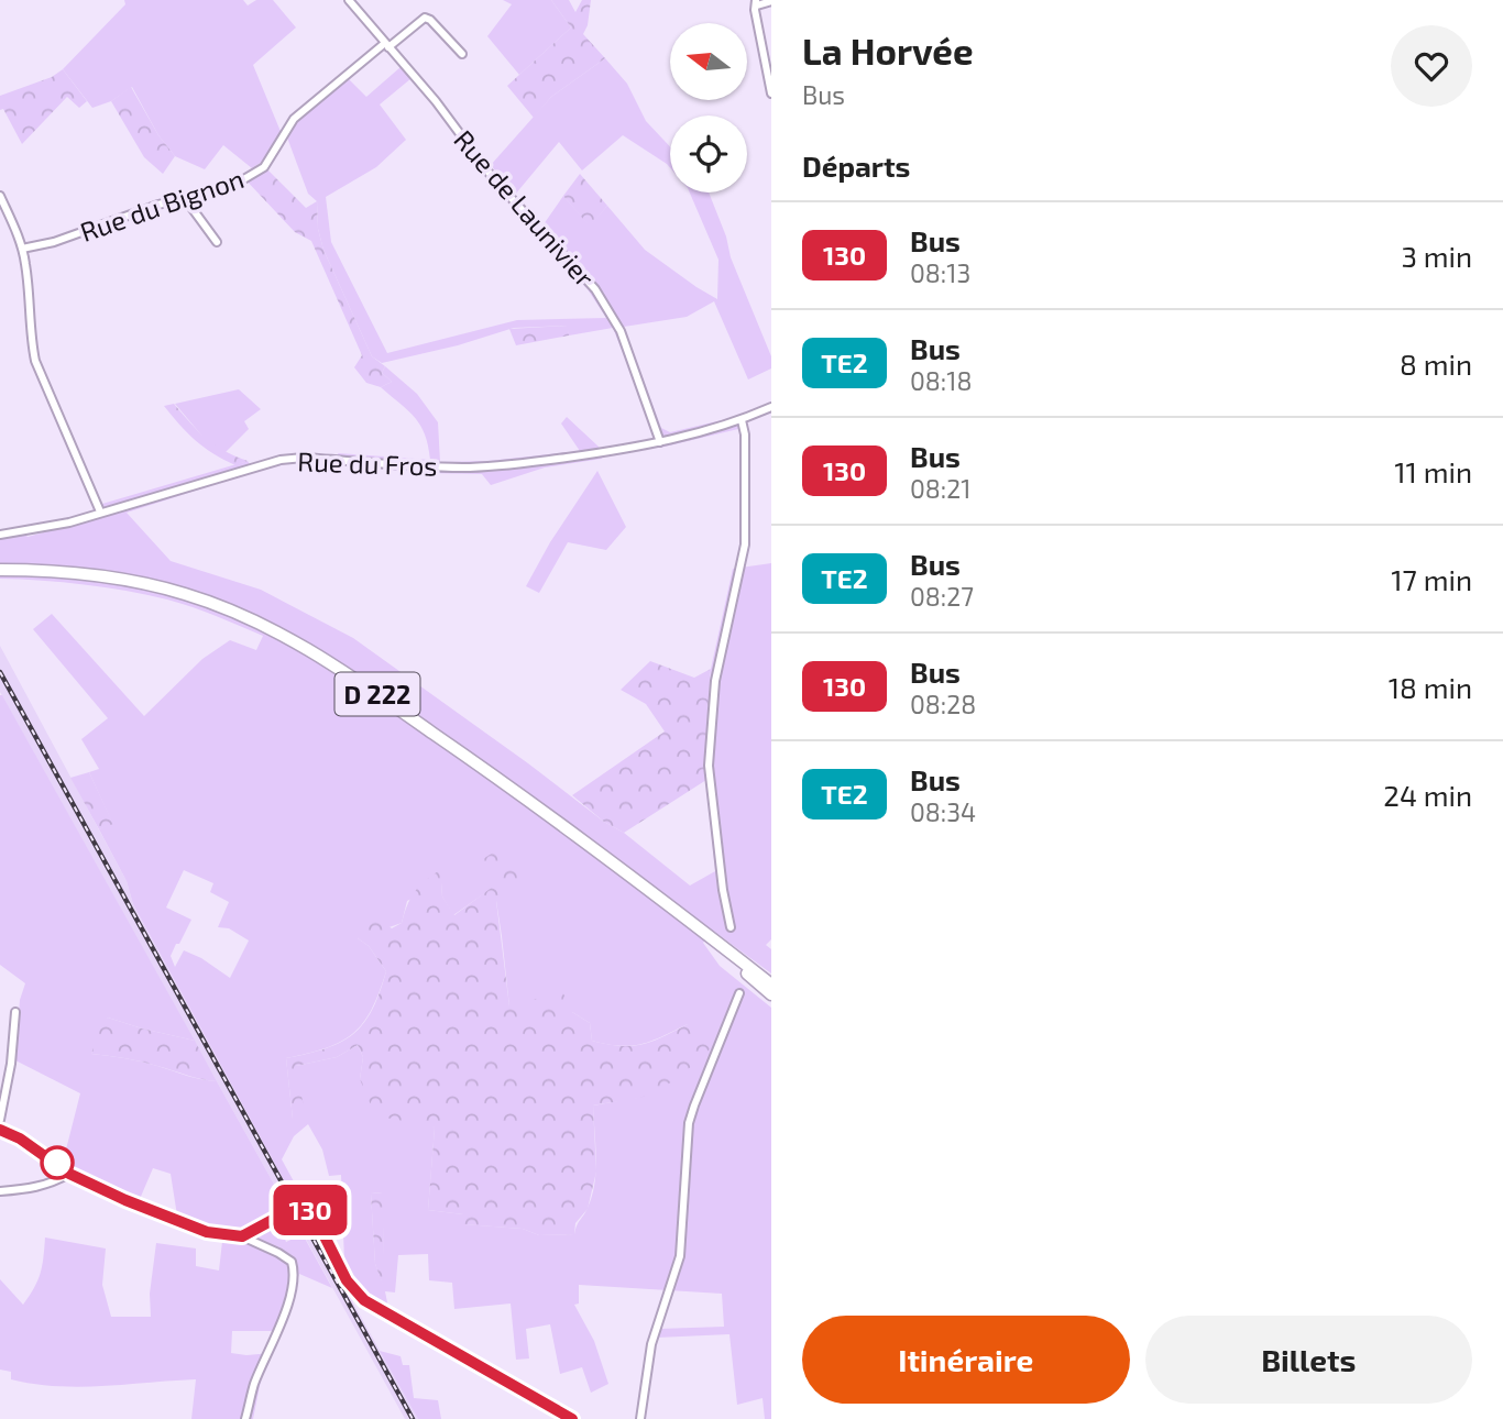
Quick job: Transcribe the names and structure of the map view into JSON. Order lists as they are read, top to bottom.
{
  "streets": {
    "highway": ["D 222"],
    "street": ["Rue du Bignon", "Rue de Launivier", "Rue du Fros"]
  },
  "crossings": [
    ["Rue du Bignon", "Rue de Launivier"],
    ["Rue de Launivier", "Rue du Fros"]
  ],
  "lines": ["bus line 130"],
  "north": "left",
  "page": {
    "on_map": "130",
    "heading": [
      ["La Horvée", "Bus"],
      "Départs"
    ],
    "list": [
      {
        "mark": "130",
        "name": "Bus",
        "note": "08:13",
        "value": "3 min"
      },
      {
        "mark": "TE2",
        "name": "Bus",
        "note": "08:18",
        "value": "8 min"
      },
      {
        "mark": "130",
        "name": "Bus",
        "note": "08:21",
        "value": "11 min"
      },
      {
        "mark": "TE2",
        "name": "Bus",
        "note": "08:27",
        "value": "17 min"
      },
      {
        "mark": "130",
        "name": "Bus",
        "note": "08:28",
        "value": "18 min"
      },
      {
        "mark": "TE2",
        "name": "Bus",
        "note": "08:34",
        "value": "24 min"
      }
    ],
    "buttons": ["Itinéraire", "Billets"]
  }
}
